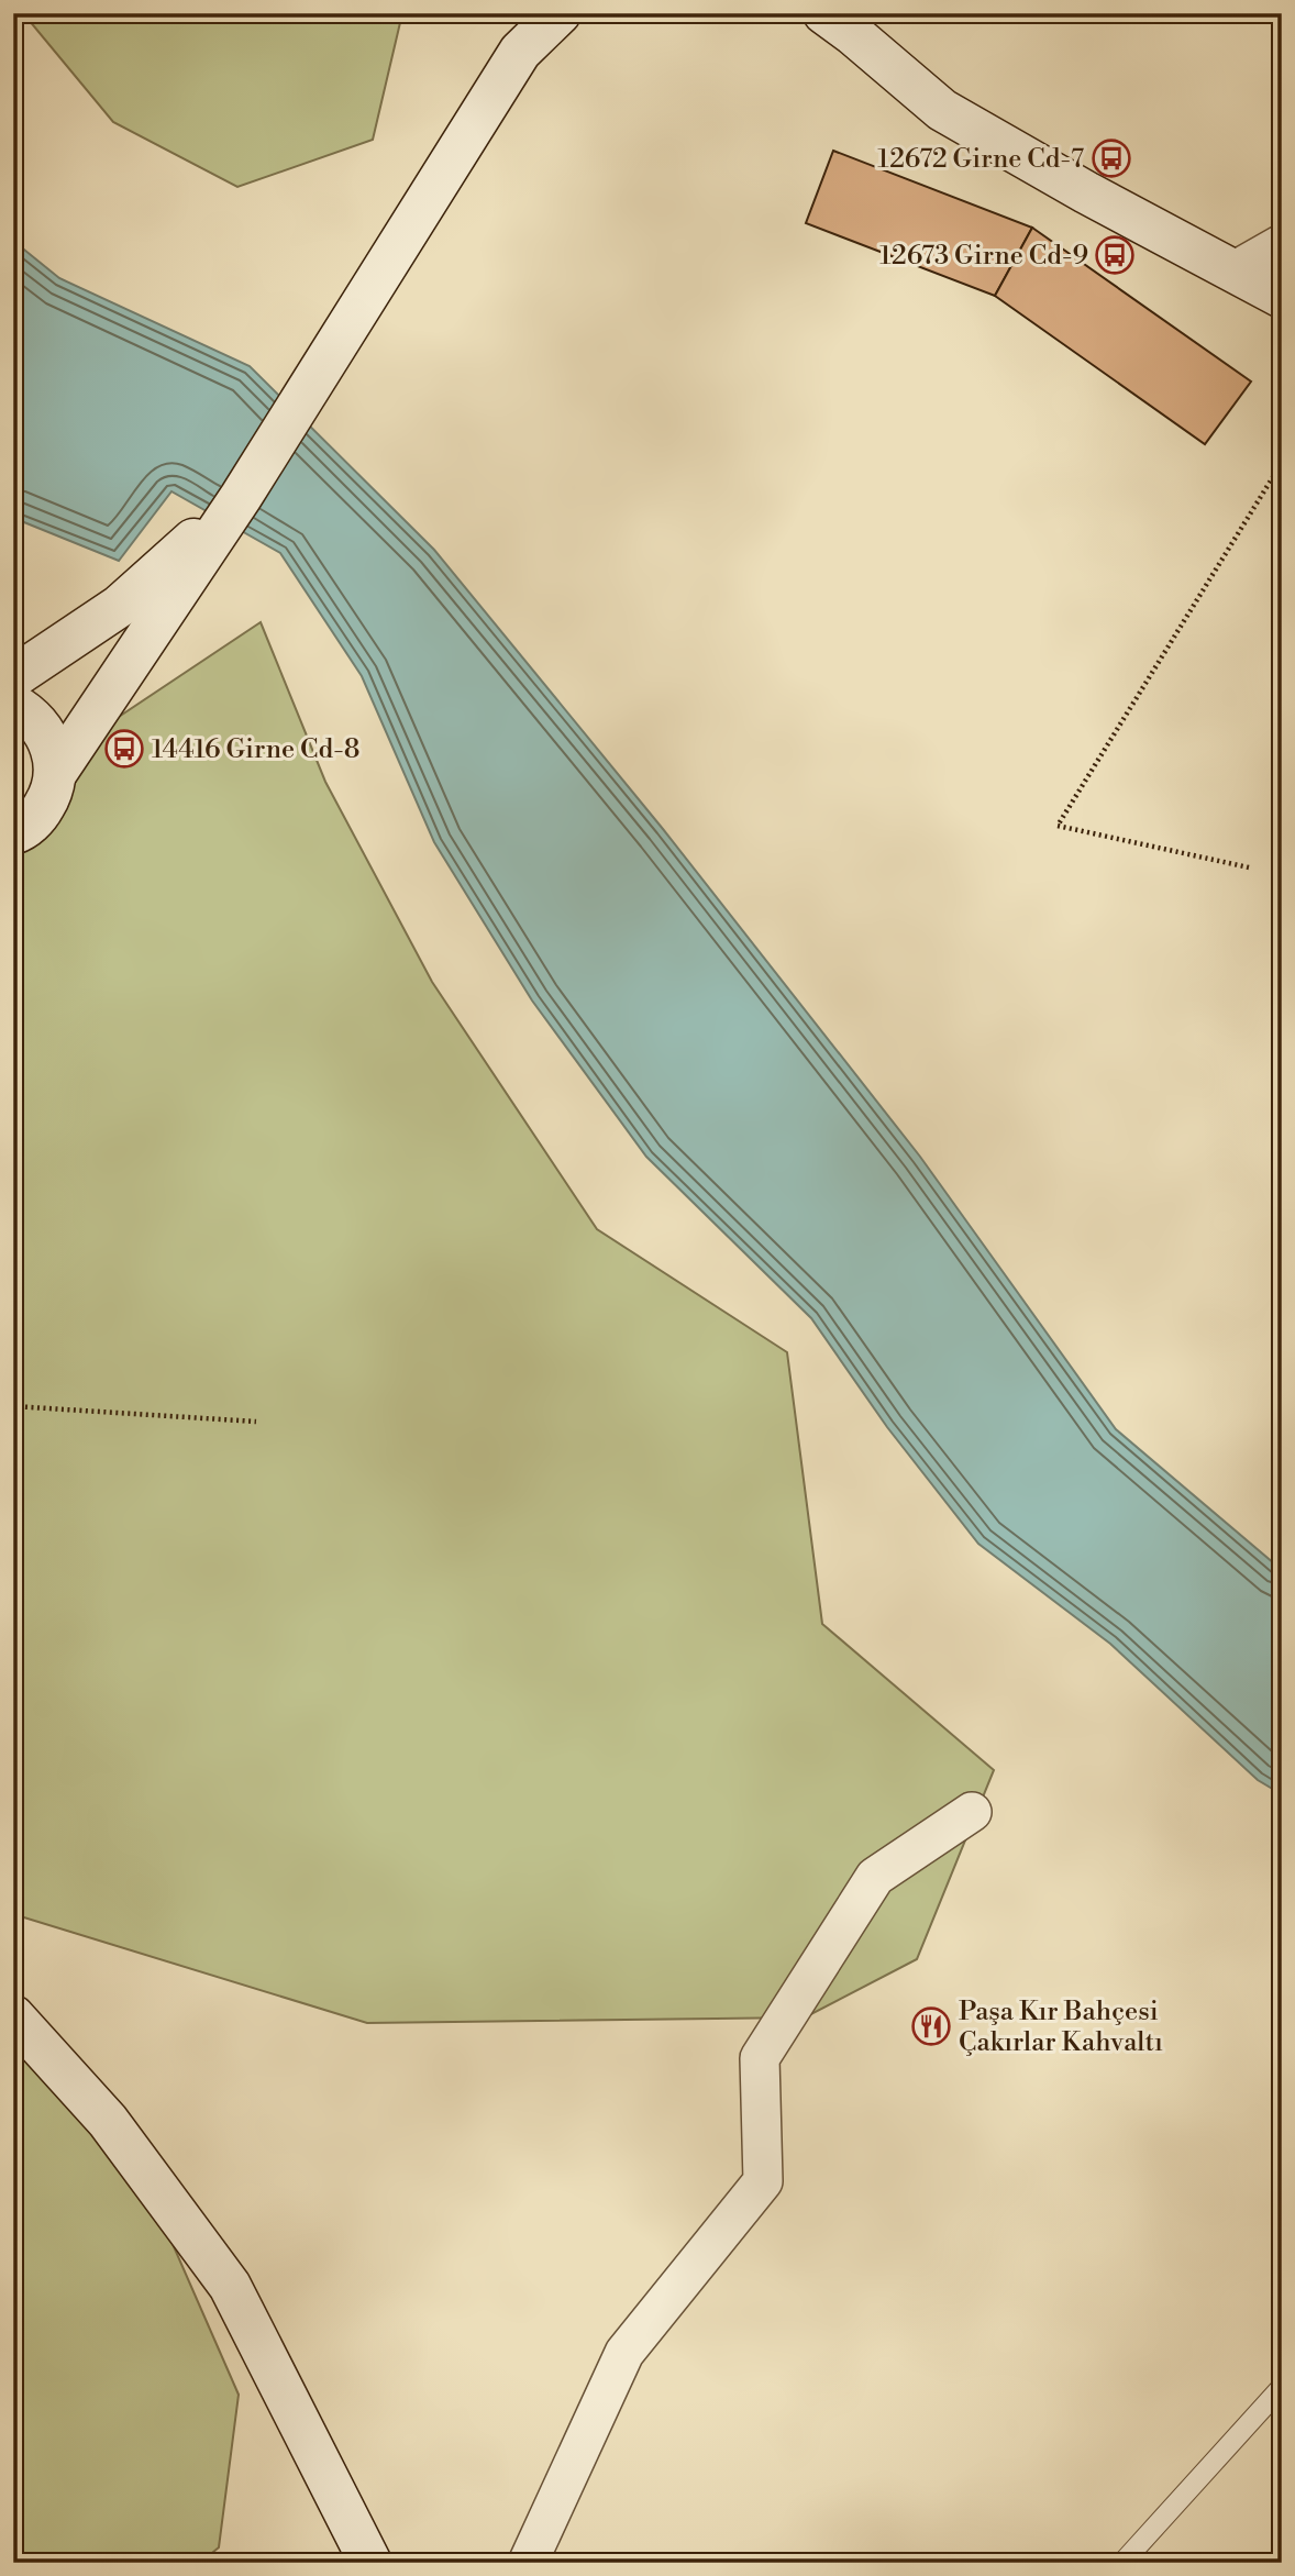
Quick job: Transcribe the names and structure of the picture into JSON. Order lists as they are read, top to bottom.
{
  "places": {
    "bus stop": ["12672 Girne Cd-7", "12673 Girne Cd-9", "14416 Girne Cd-8"],
    "restaurant": ["Paşa Kır Bahçesi Çakırlar Kahvaltı"]
  }
}
